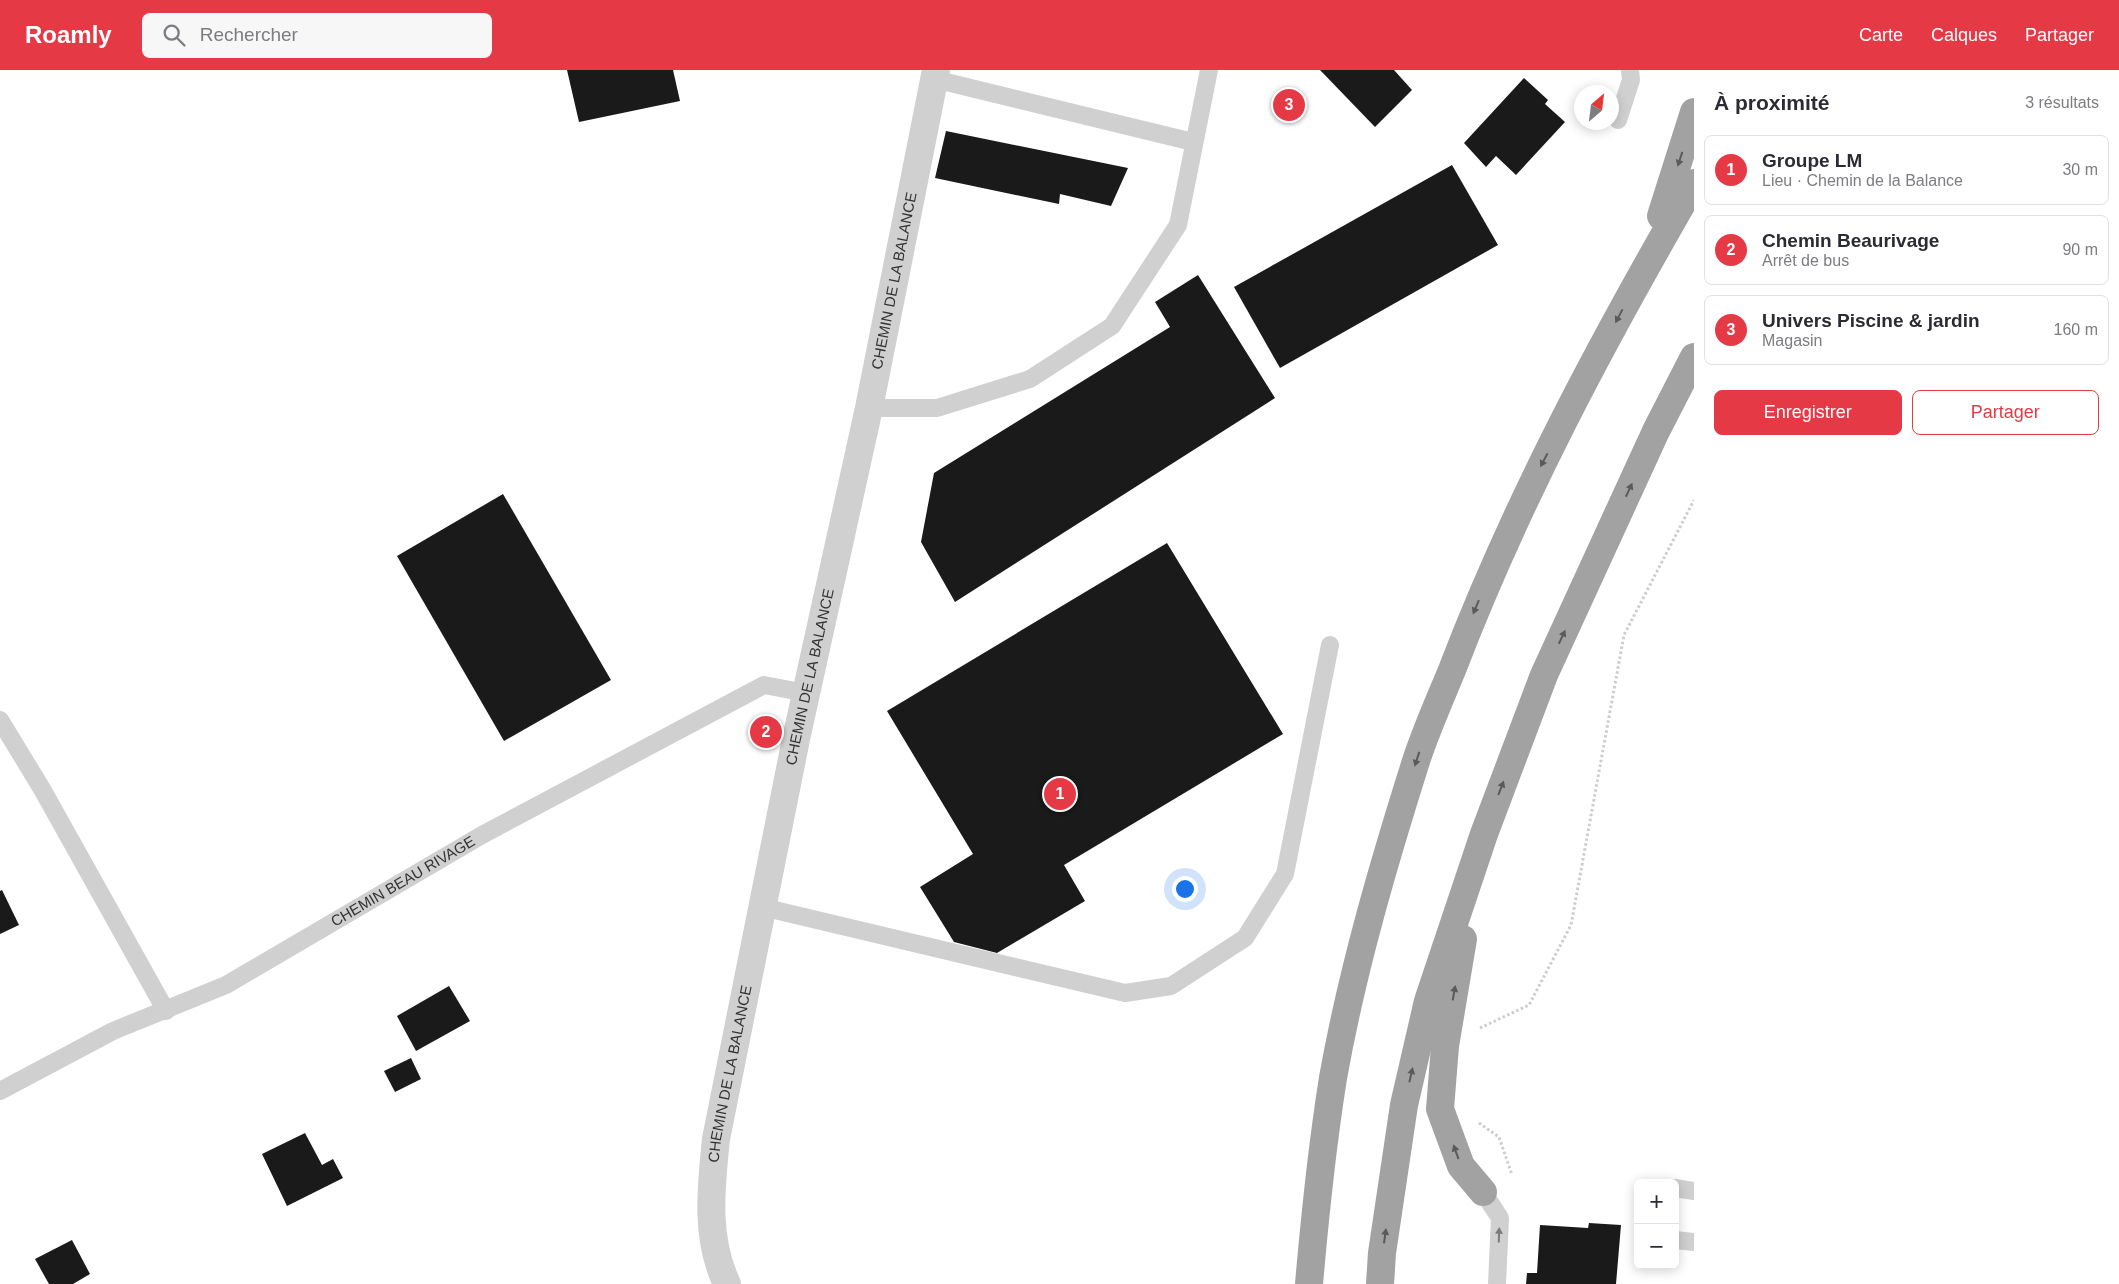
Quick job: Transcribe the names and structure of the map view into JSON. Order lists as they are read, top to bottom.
{
  "streets": {
    "street": ["CHEMIN DE LA BALANCE"],
    "lane": ["CHEMIN BEAU RIVAGE"]
  },
  "crossings": [
    ["CHEMIN DE LA BALANCE", "CHEMIN BEAU RIVAGE"]
  ],
  "north": "top right",
  "page": {
    "header": "Roamly",
    "search": "Rechercher",
    "nav": ["Carte", "Calques", "Partager"],
    "heading": ["À proximité", "3 résultats"],
    "pins": ["3", "2", "1"],
    "list": [
      {
        "mark": "1",
        "name": "Groupe LM",
        "note": "Lieu · Chemin de la Balance",
        "value": "30 m"
      },
      {
        "mark": "2",
        "name": "Chemin Beaurivage",
        "note": "Arrêt de bus",
        "value": "90 m"
      },
      {
        "mark": "3",
        "name": "Univers Piscine & jardin",
        "note": "Magasin",
        "value": "160 m"
      }
    ],
    "buttons": ["Enregistrer", "Partager"],
    "map_buttons": ["+", "−"]
  }
}
